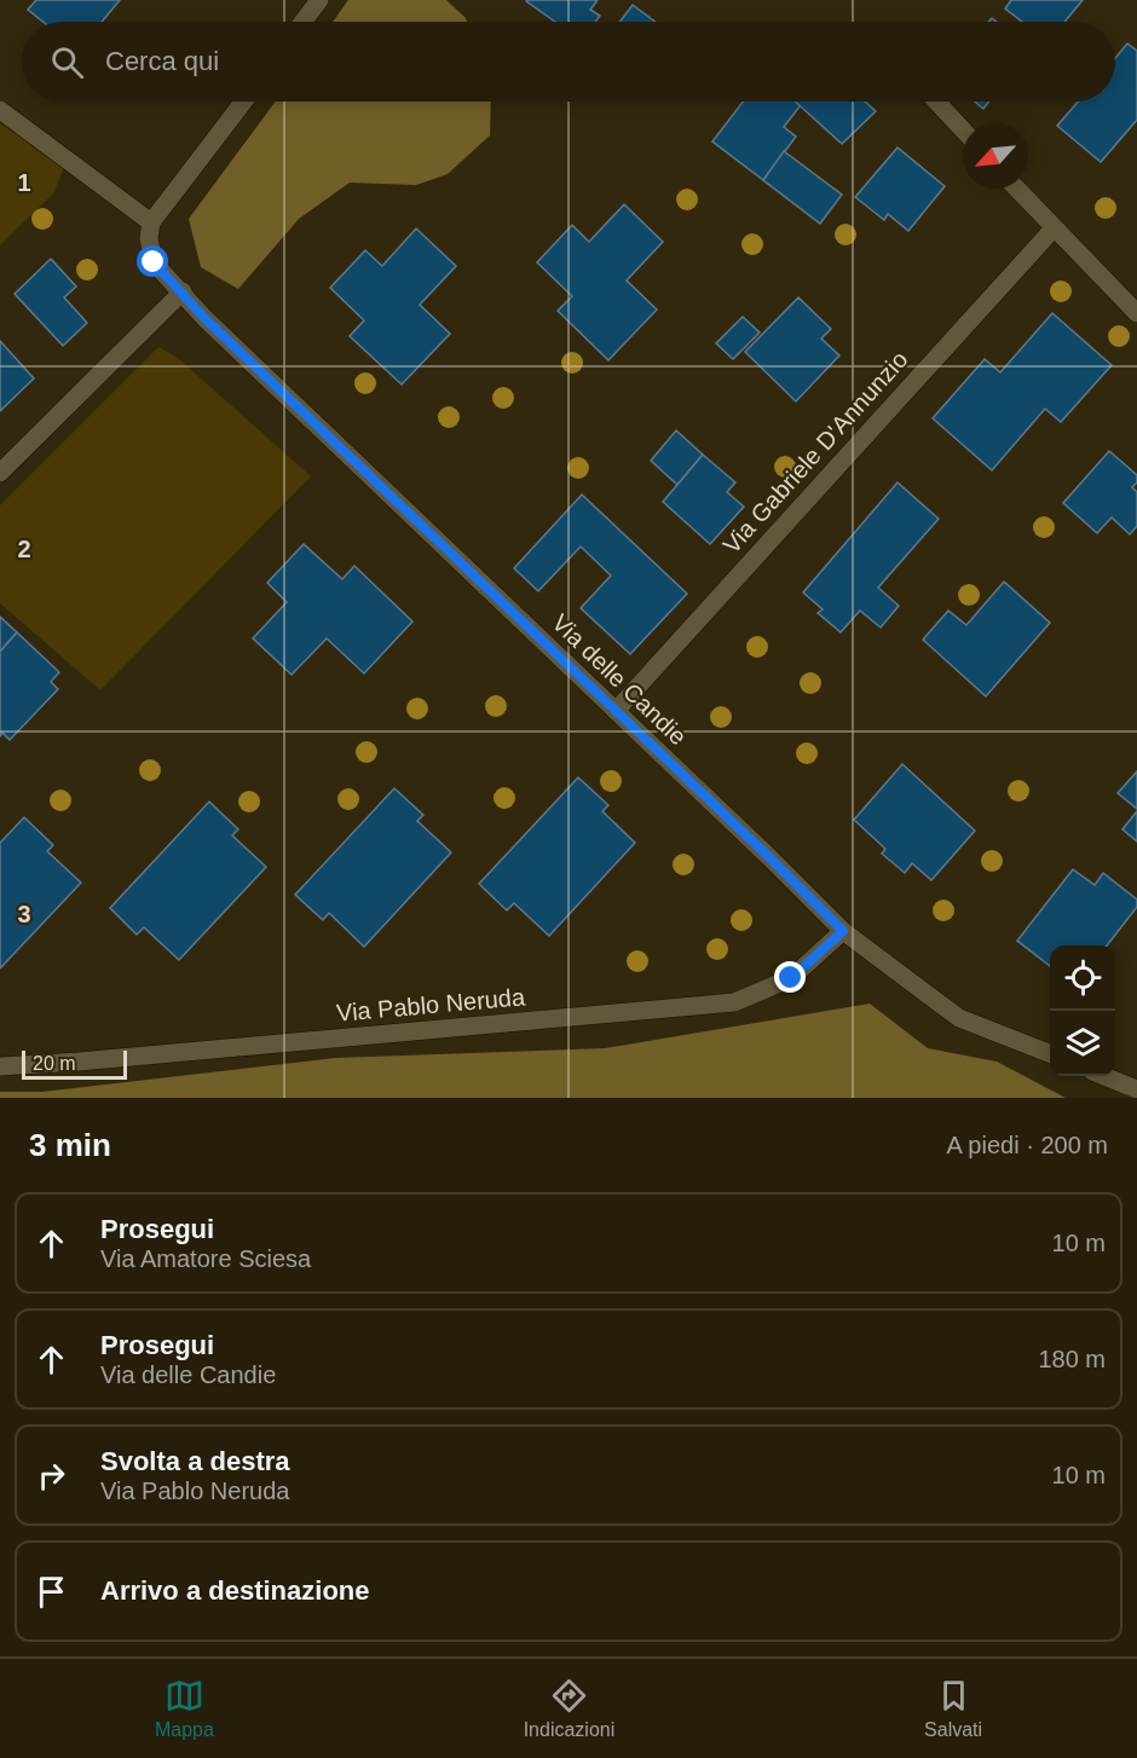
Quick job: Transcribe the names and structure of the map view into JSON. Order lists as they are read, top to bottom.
{
  "streets": {
    "street": ["Via Gabriele D'Annunzio", "Via delle Candie", "Via Pablo Neruda"]
  },
  "crossings": [
    ["Via Gabriele D'Annunzio", "Via delle Candie"],
    ["Via delle Candie", "Via Pablo Neruda"]
  ],
  "scale_bar": "20 m",
  "north": "bottom left",
  "page": {
    "search": "Cerca qui",
    "scale": "20 m",
    "heading": ["3 min", "A piedi · 200 m"],
    "list": [
      ["Prosegui", "Via Amatore Sciesa", "10 m"],
      ["Prosegui", "Via delle Candie", "180 m"],
      ["Svolta a destra", "Via Pablo Neruda", "10 m"],
      "Arrivo a destinazione"
    ],
    "nav": ["Mappa", "Indicazioni", "Salvati"]
  },
  "grid": {
    "rows": ["1", "2", "3"]
  }
}
